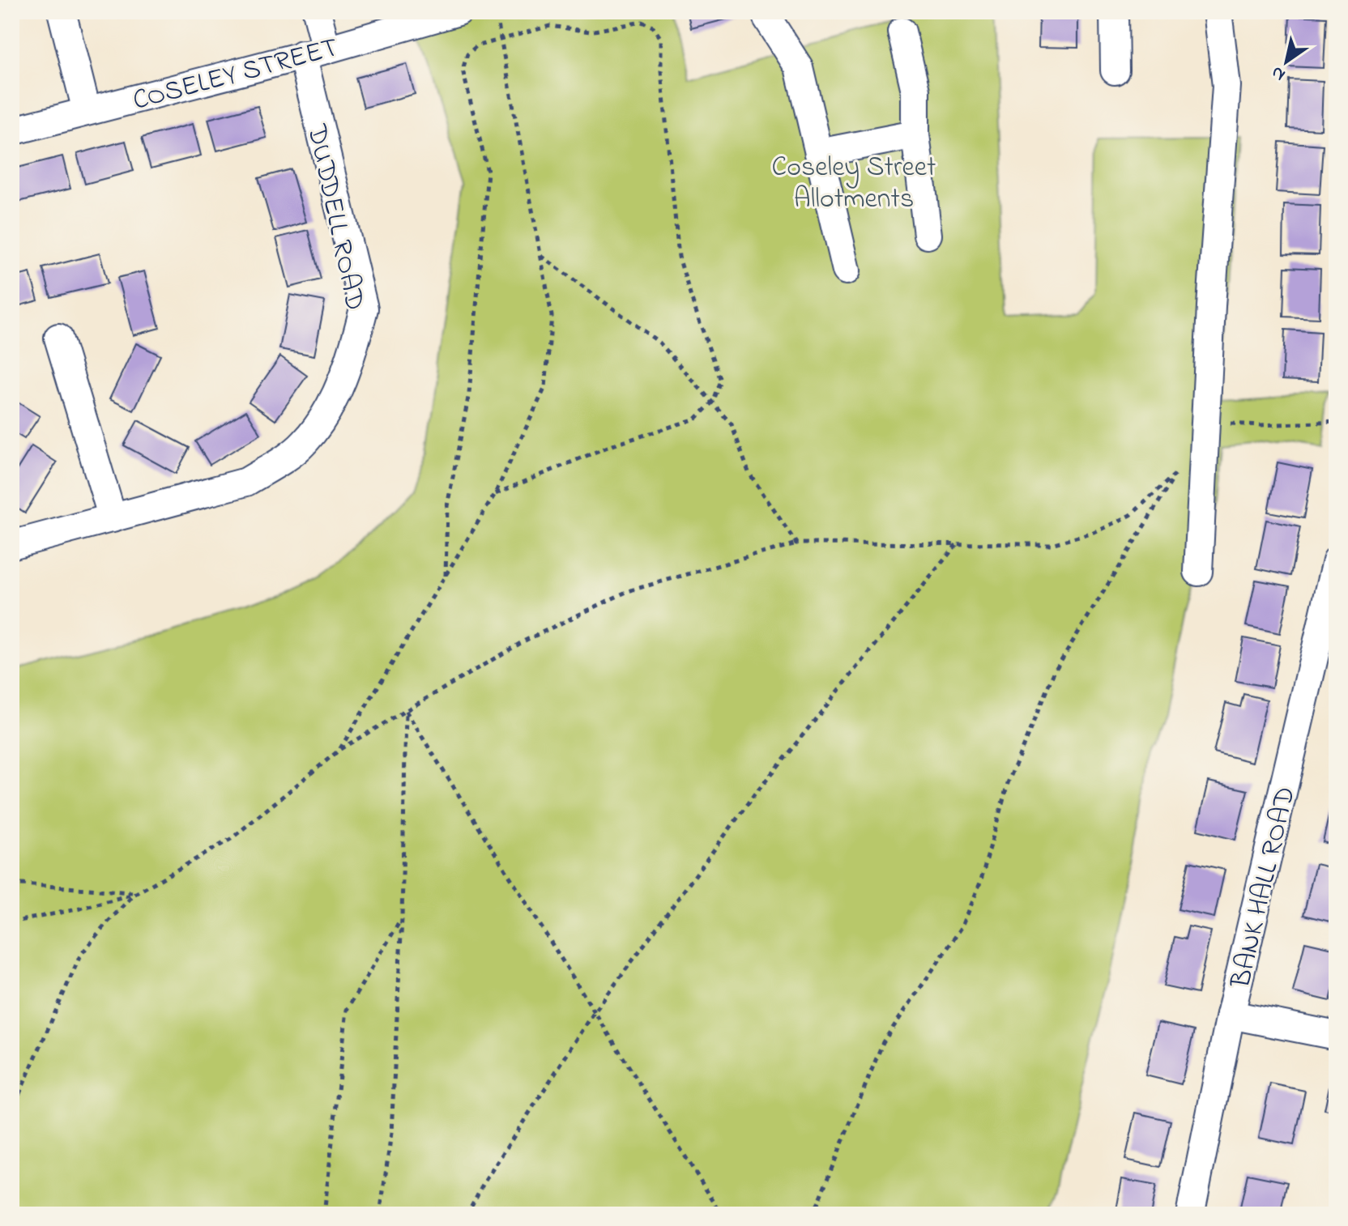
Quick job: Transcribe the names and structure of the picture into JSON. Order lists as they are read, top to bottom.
{
  "streets": {
    "street": ["COSELEY STREET", "DUDDELL ROAD", "BANK HALL ROAD"]
  },
  "crossings": [
    ["COSELEY STREET", "DUDDELL ROAD"]
  ],
  "parks": ["Coseley Street Allotments"],
  "north": "bottom left"
}
